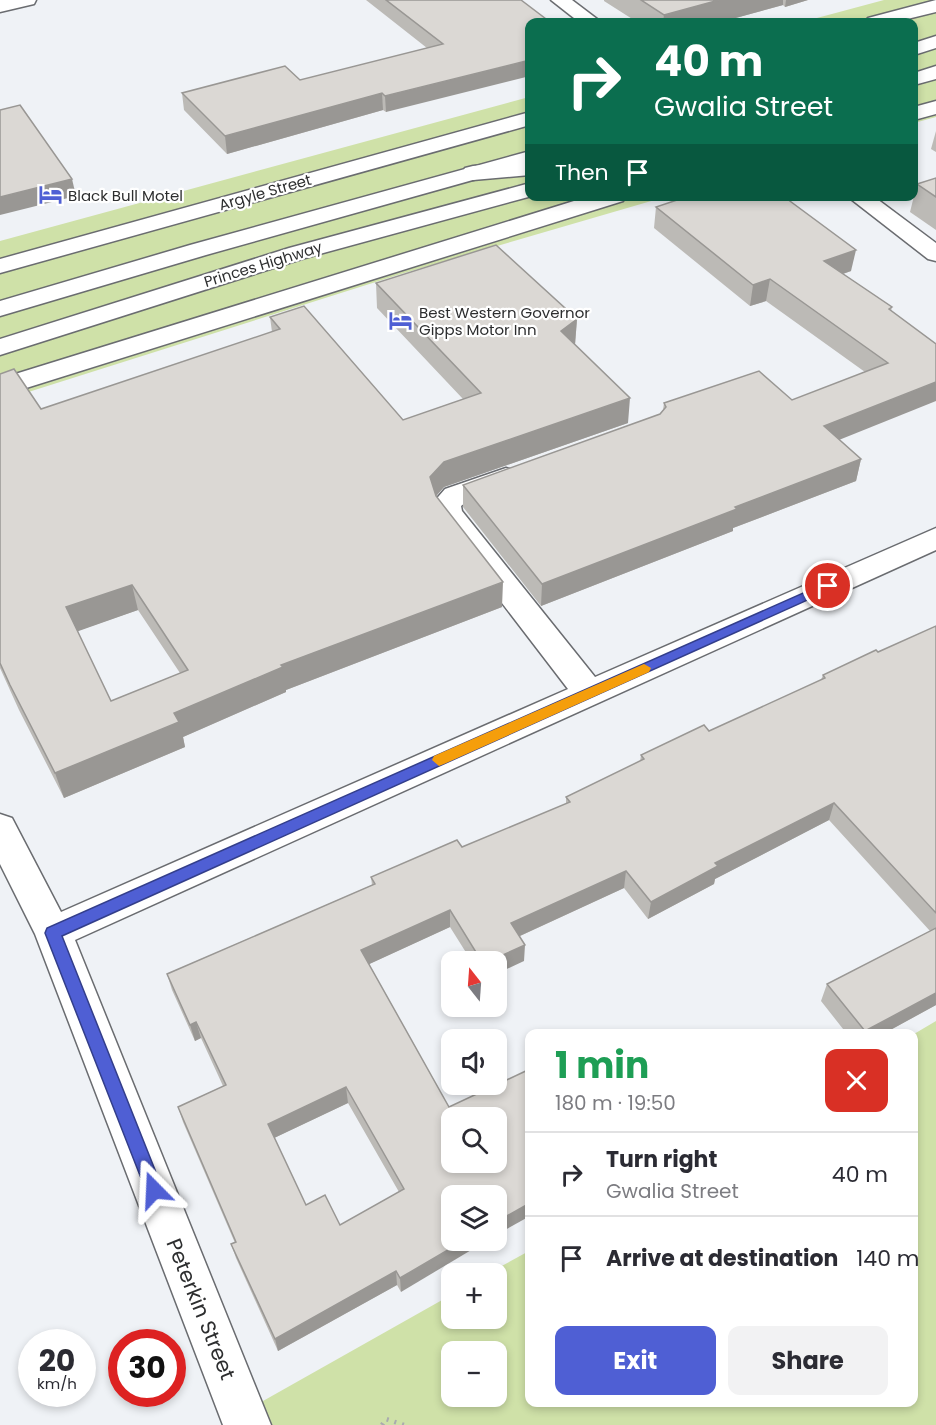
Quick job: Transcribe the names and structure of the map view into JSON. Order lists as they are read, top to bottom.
{
  "streets": {
    "main road": ["Argyle Street", "Princes Highway", "Peterkin Street"]
  },
  "places": {
    "hotel": ["Black Bull Motel", "Best Western Governor Gipps Motor Inn"]
  },
  "north": "top",
  "page": {
    "turn": ["40 m", "Gwalia Street"],
    "then": "Then",
    "map_buttons": ["+", "−"],
    "heading": ["1 min", "180 m · 19:50"],
    "list": [
      {
        "name": "Turn right",
        "note": "Gwalia Street",
        "value": "40 m"
      },
      {
        "name": "Arrive at destination",
        "value": "140 m"
      }
    ],
    "buttons": ["Exit", "Share"],
    "speed": "20 km/h",
    "limit": "30"
  }
}
